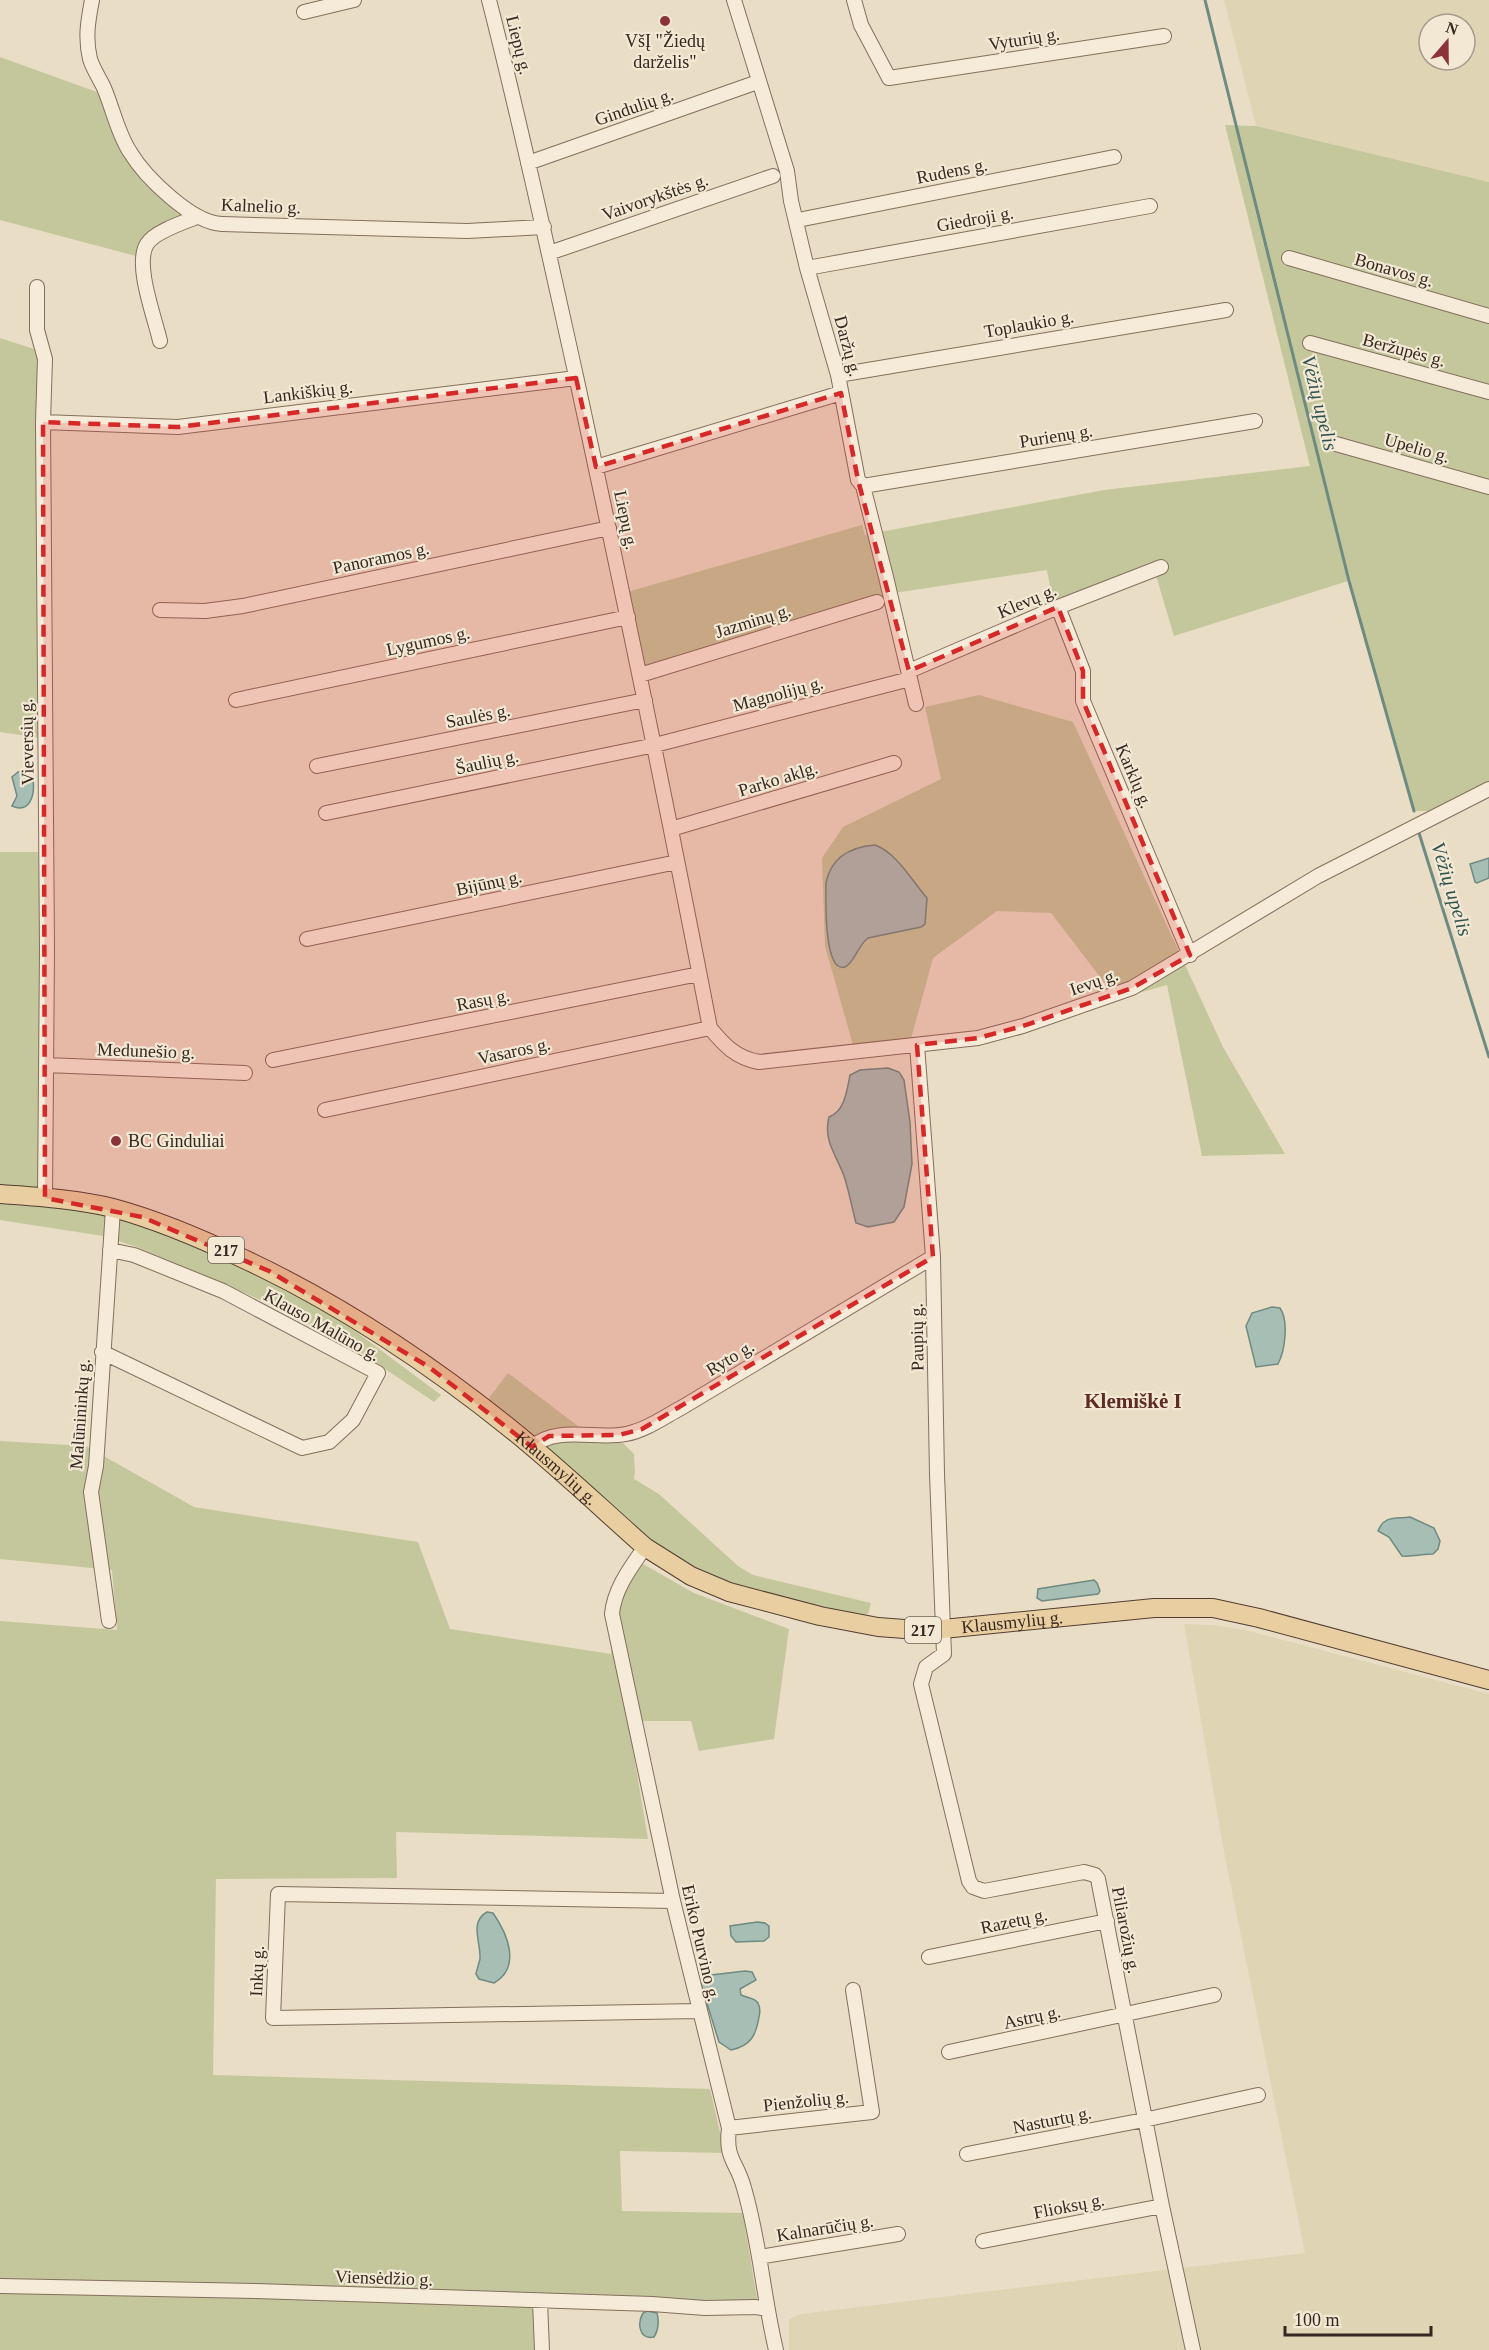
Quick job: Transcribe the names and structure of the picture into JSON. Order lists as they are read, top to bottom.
{
  "streets": {
    "main road": ["217", "Klausmylių g."],
    "street": [
      "Vyturių g.",
      "Liepų g.",
      "Gindulių g.",
      "Rudens g.",
      "Vaivorykštės g.",
      "Kalnelio g.",
      "Giedroji g.",
      "Bonavos g.",
      "Toplaukio g.",
      "Daržų g.",
      "Beržupės g.",
      "Lankiškių g.",
      "Purienų g.",
      "Upelio g.",
      "Panoramos g.",
      "Klevų g.",
      "Jazminų g.",
      "Lygumos g.",
      "Magnolijų g.",
      "Saulės g.",
      "Vieversių g.",
      "Šaulių g.",
      "Karklų g.",
      "Parko aklg.",
      "Bijūnų g.",
      "Ievų g.",
      "Rasų g.",
      "Medunešio g.",
      "Vasaros g.",
      "Klauso Malūno g.",
      "Paupių g.",
      "Ryto g.",
      "Malūnininkų g.",
      "Razetų g.",
      "Piliarožių g.",
      "Eriko Purvino g.",
      "Inkų g.",
      "Astrų g.",
      "Pienžolių g.",
      "Nasturtų g.",
      "Flioksų g.",
      "Kalnarūčių g.",
      "Viensėdžio g."
    ]
  },
  "crossings": [
    ["Liepų g.", "Gindulių g."],
    ["Liepų g.", "Vaivorykštės g."],
    ["Liepų g.", "Kalnelio g."],
    ["Liepų g.", "Lankiškių g."],
    ["Liepų g.", "Panoramos g."],
    ["Liepų g.", "Jazminų g."],
    ["Liepų g.", "Lygumos g."],
    ["Liepų g.", "Magnolijų g."],
    ["Liepų g.", "Saulės g."],
    ["Liepų g.", "Šaulių g."],
    ["Liepų g.", "Parko aklg."],
    ["Liepų g.", "Bijūnų g."],
    ["Liepų g.", "Ievų g."],
    ["Liepų g.", "Rasų g."],
    ["Liepų g.", "Vasaros g."],
    ["Rudens g.", "Daržų g."],
    ["Giedroji g.", "Daržų g."],
    ["Toplaukio g.", "Daržų g."],
    ["Daržų g.", "Purienų g."],
    ["Daržų g.", "Klevų g."],
    ["Daržų g.", "Magnolijų g."],
    ["Lankiškių g.", "Vieversių g."],
    ["Klevų g.", "Magnolijų g."],
    ["Klevų g.", "Karklų g."],
    ["Magnolijų g.", "Šaulių g."],
    ["Vieversių g.", "Medunešio g."],
    ["Vieversių g.", "217"],
    ["Karklų g.", "Ievų g."],
    ["Ievų g.", "Paupių g."],
    ["217", "Malūnininkų g."],
    ["217", "Klausmylių g."],
    ["Klauso Malūno g.", "Malūnininkų g."],
    ["Paupių g.", "Ryto g."],
    ["Paupių g.", "Klausmylių g."],
    ["Paupių g.", "Piliarožių g."],
    ["Ryto g.", "Klausmylių g."],
    ["Malūnininkų g.", "Klausmylių g."],
    ["Klausmylių g.", "Piliarožių g."],
    ["Klausmylių g.", "Eriko Purvino g."],
    ["Razetų g.", "Piliarožių g."],
    ["Piliarožių g.", "Astrų g."],
    ["Piliarožių g.", "Nasturtų g."],
    ["Piliarožių g.", "Flioksų g."],
    ["Eriko Purvino g.", "Inkų g."],
    ["Eriko Purvino g.", "Pienžolių g."],
    ["Eriko Purvino g.", "Kalnarūčių g."],
    ["Eriko Purvino g.", "Viensėdžio g."]
  ],
  "districts": ["Klemiškė I"],
  "water": ["Vėžių upelis"],
  "places": ["VšĮ \"Žiedų darželis\"", "BC Ginduliai"],
  "scale_bar": "100 m",
  "north": "top"
}
